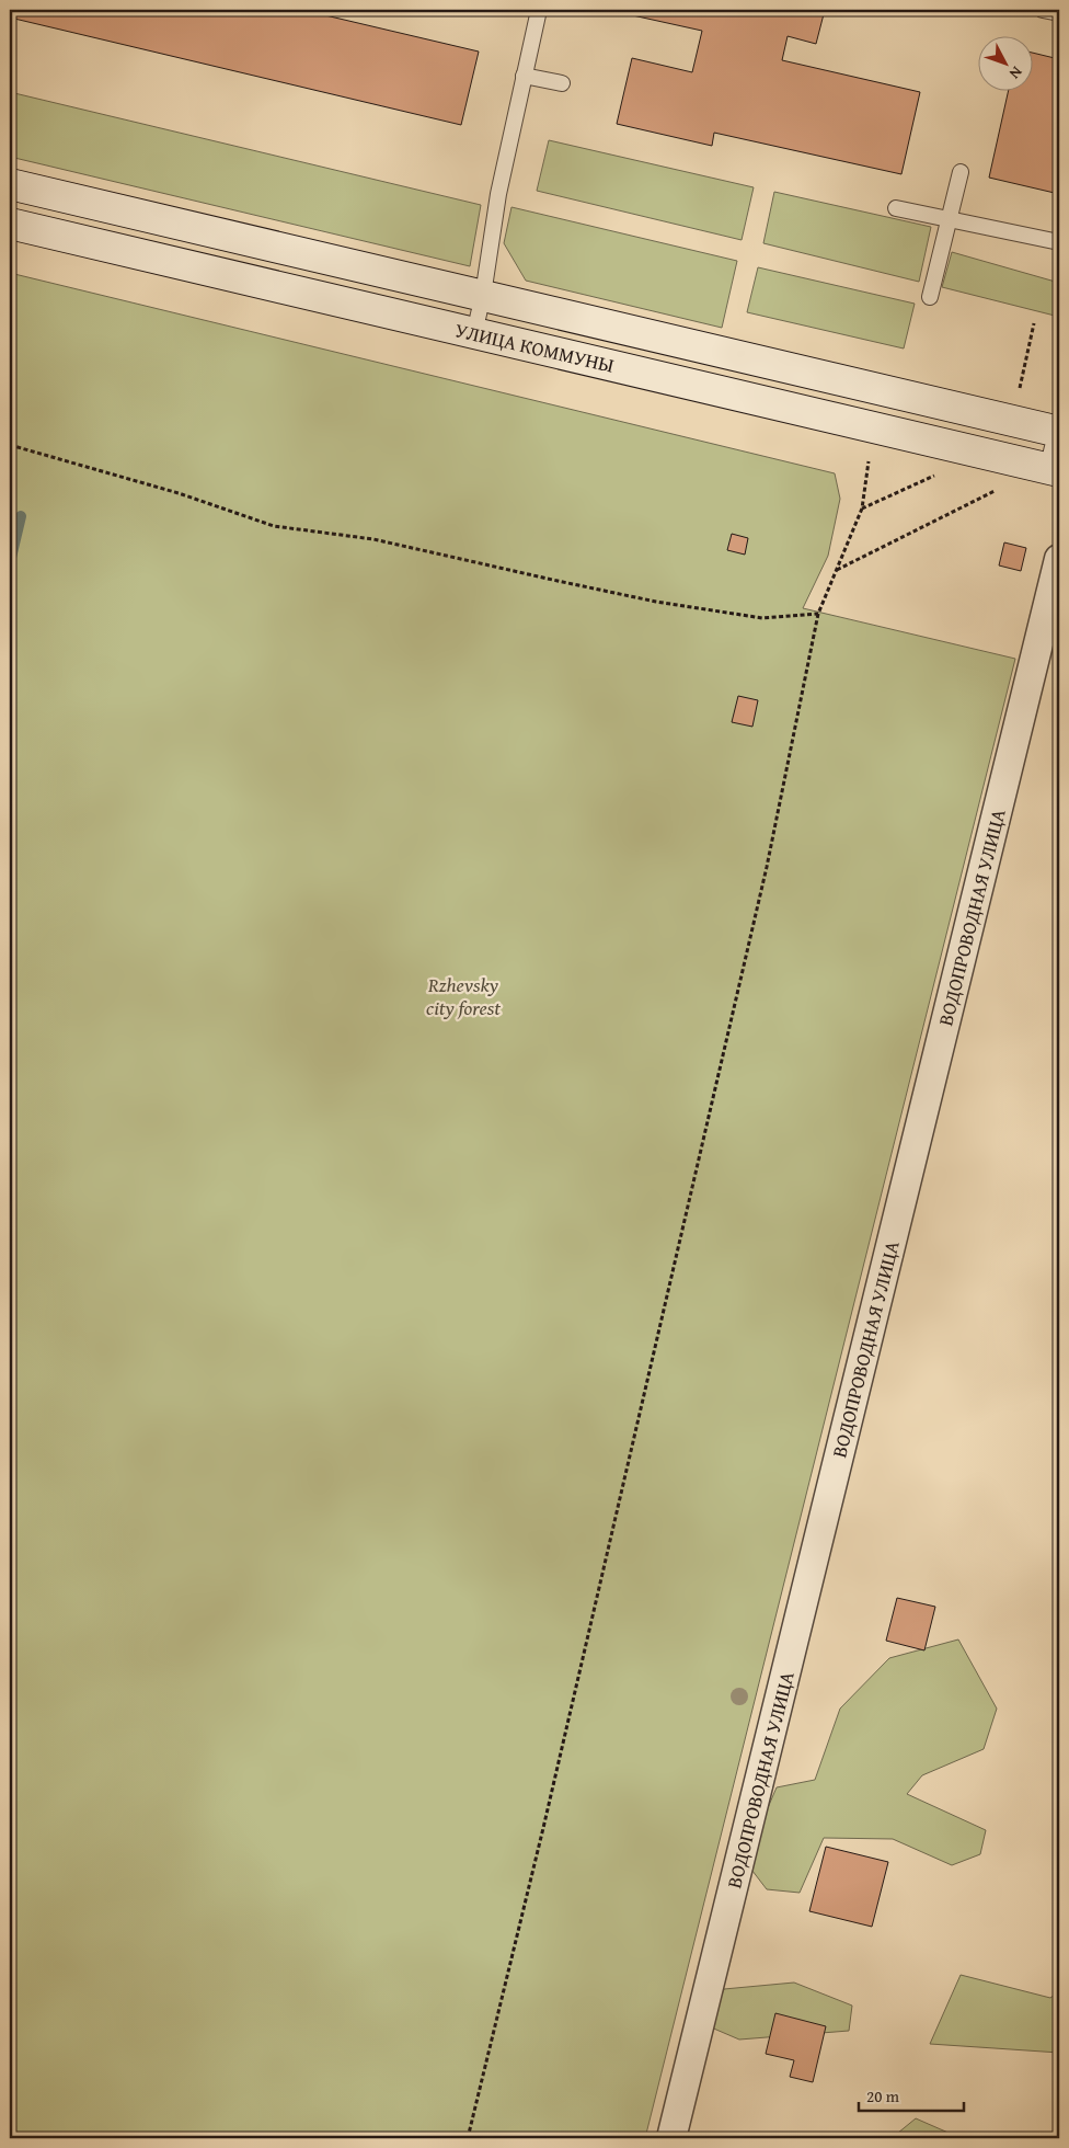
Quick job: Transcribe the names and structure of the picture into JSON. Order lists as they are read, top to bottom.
{
  "streets": {
    "main road": ["УЛИЦА КОММУНЫ"],
    "street": ["ВОДОПРОВОДНАЯ УЛИЦА"]
  },
  "parks": ["Rzhevsky city forest"],
  "scale_bar": "20 m",
  "north": "bottom right"
}
